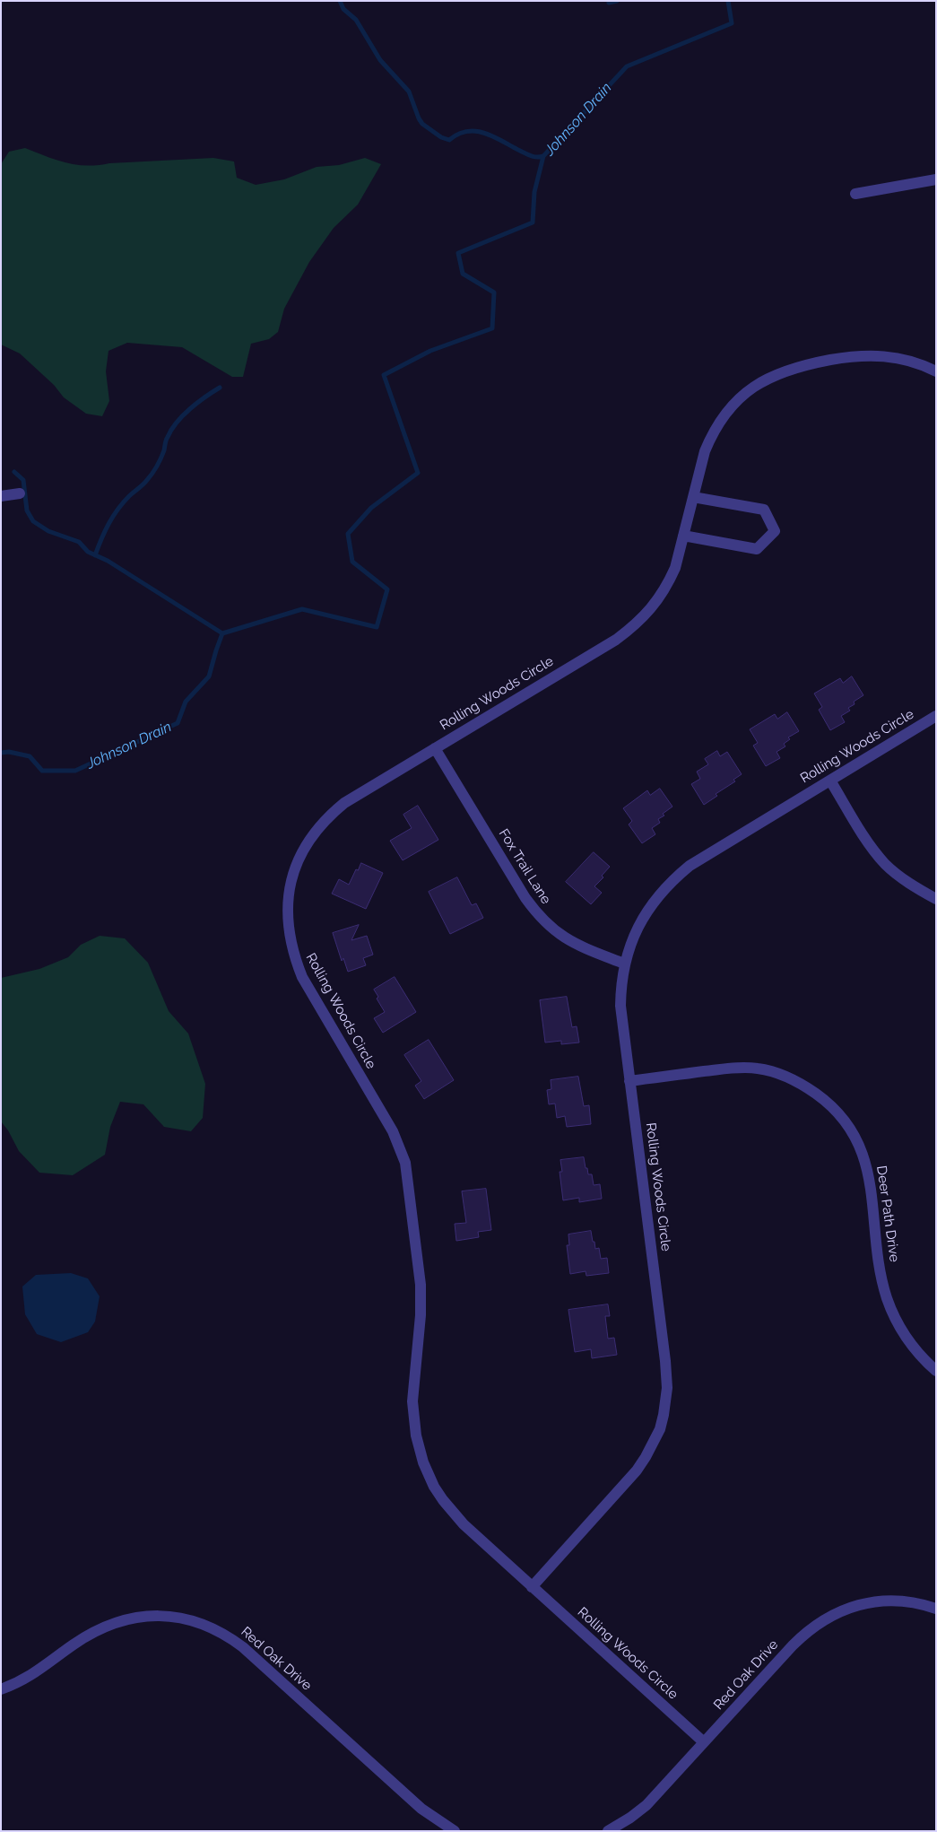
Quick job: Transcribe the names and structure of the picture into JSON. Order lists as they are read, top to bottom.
{
  "streets": {
    "street": [
      "Rolling Woods Circle",
      "Fox Trail Lane",
      "Deer Path Drive",
      "Red Oak Drive"
    ]
  },
  "crossings": [
    ["Rolling Woods Circle", "Fox Trail Lane"],
    ["Rolling Woods Circle", "Deer Path Drive"],
    ["Rolling Woods Circle", "Red Oak Drive"]
  ],
  "water": ["Johnson Drain"]
}
